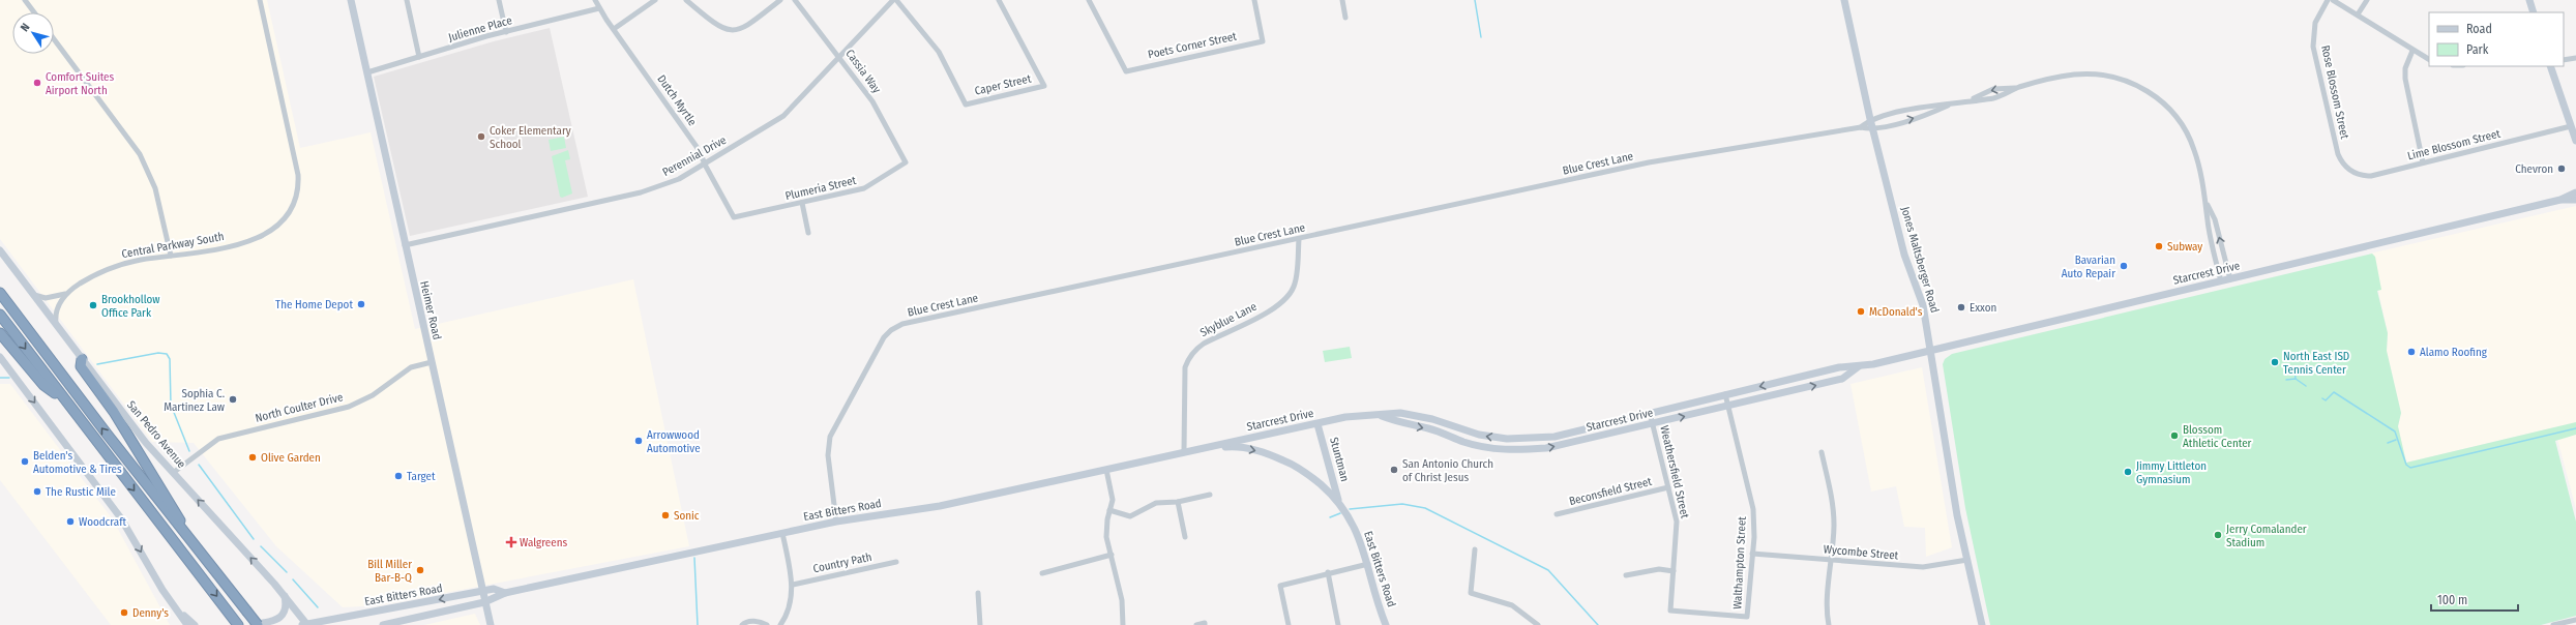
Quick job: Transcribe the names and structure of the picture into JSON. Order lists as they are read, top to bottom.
{
  "streets": {
    "main road": [
      "Jones Maltsberger Road",
      "Starcrest Drive",
      "Heimer Road",
      "San Pedro Avenue",
      "Stuntman",
      "East Bitters Road"
    ],
    "street": [
      "Julienne Place",
      "Poets Corner Street",
      "Cassia Way",
      "Caper Street",
      "Rose Blossom Street",
      "Dutch Myrtle",
      "Lime Blossom Street",
      "Perennial Drive",
      "Blue Crest Lane",
      "Plumeria Street",
      "Central Parkway South",
      "Skyblue Lane",
      "North Coulter Drive",
      "Weathersfield Street",
      "Beconsfield Street",
      "Wycombe Street",
      "Country Path",
      "Walthampton Street"
    ]
  },
  "crossings": [
    ["Julienne Place", "Dutch Myrtle"],
    ["Julienne Place", "Heimer Road"],
    ["Cassia Way", "Perennial Drive"],
    ["Cassia Way", "Plumeria Street"],
    ["Rose Blossom Street", "Lime Blossom Street"],
    ["Dutch Myrtle", "Perennial Drive"],
    ["Dutch Myrtle", "Plumeria Street"],
    ["Perennial Drive", "Heimer Road"],
    ["Blue Crest Lane", "Jones Maltsberger Road"],
    ["Blue Crest Lane", "Starcrest Drive"],
    ["Blue Crest Lane", "Skyblue Lane"],
    ["Blue Crest Lane", "East Bitters Road"],
    ["Central Parkway South", "San Pedro Avenue"],
    ["Jones Maltsberger Road", "Starcrest Drive"],
    ["Jones Maltsberger Road", "Wycombe Street"],
    ["Starcrest Drive", "Skyblue Lane"],
    ["Starcrest Drive", "Stuntman"],
    ["Starcrest Drive", "Weathersfield Street"],
    ["Starcrest Drive", "East Bitters Road"],
    ["Starcrest Drive", "Walthampton Street"],
    ["Heimer Road", "North Coulter Drive"],
    ["Heimer Road", "East Bitters Road"],
    ["Skyblue Lane", "East Bitters Road"],
    ["North Coulter Drive", "San Pedro Avenue"],
    ["San Pedro Avenue", "East Bitters Road"],
    ["Stuntman", "East Bitters Road"],
    ["Weathersfield Street", "Beconsfield Street"],
    ["Weathersfield Street", "Walthampton Street"],
    ["Wycombe Street", "Walthampton Street"]
  ],
  "places": {
    "other": [
      "Comfort Suites Airport North",
      "Coker Elementary School",
      "Chevron",
      "Subway",
      "Bavarian Auto Repair",
      "The Home Depot",
      "Brookhollow Office Park",
      "Exxon",
      "McDonald's",
      "Alamo Roofing",
      "North East ISD Tennis Center",
      "Sophia C. Martinez Law",
      "Blossom Athletic Center",
      "Arrowwood Automotive",
      "Olive Garden",
      "Belden's Automotive & Tires",
      "San Antonio Church of Christ Jesus",
      "Jimmy Littleton Gymnasium",
      "Target",
      "The Rustic Mile",
      "Sonic",
      "Woodcraft",
      "Jerry Comalander Stadium",
      "Bill Miller Bar-B-Q",
      "Denny's"
    ],
    "health": ["Walgreens"]
  },
  "legend": ["Road", "Park"],
  "scale_bar": "100 m",
  "north": "top left"
}
